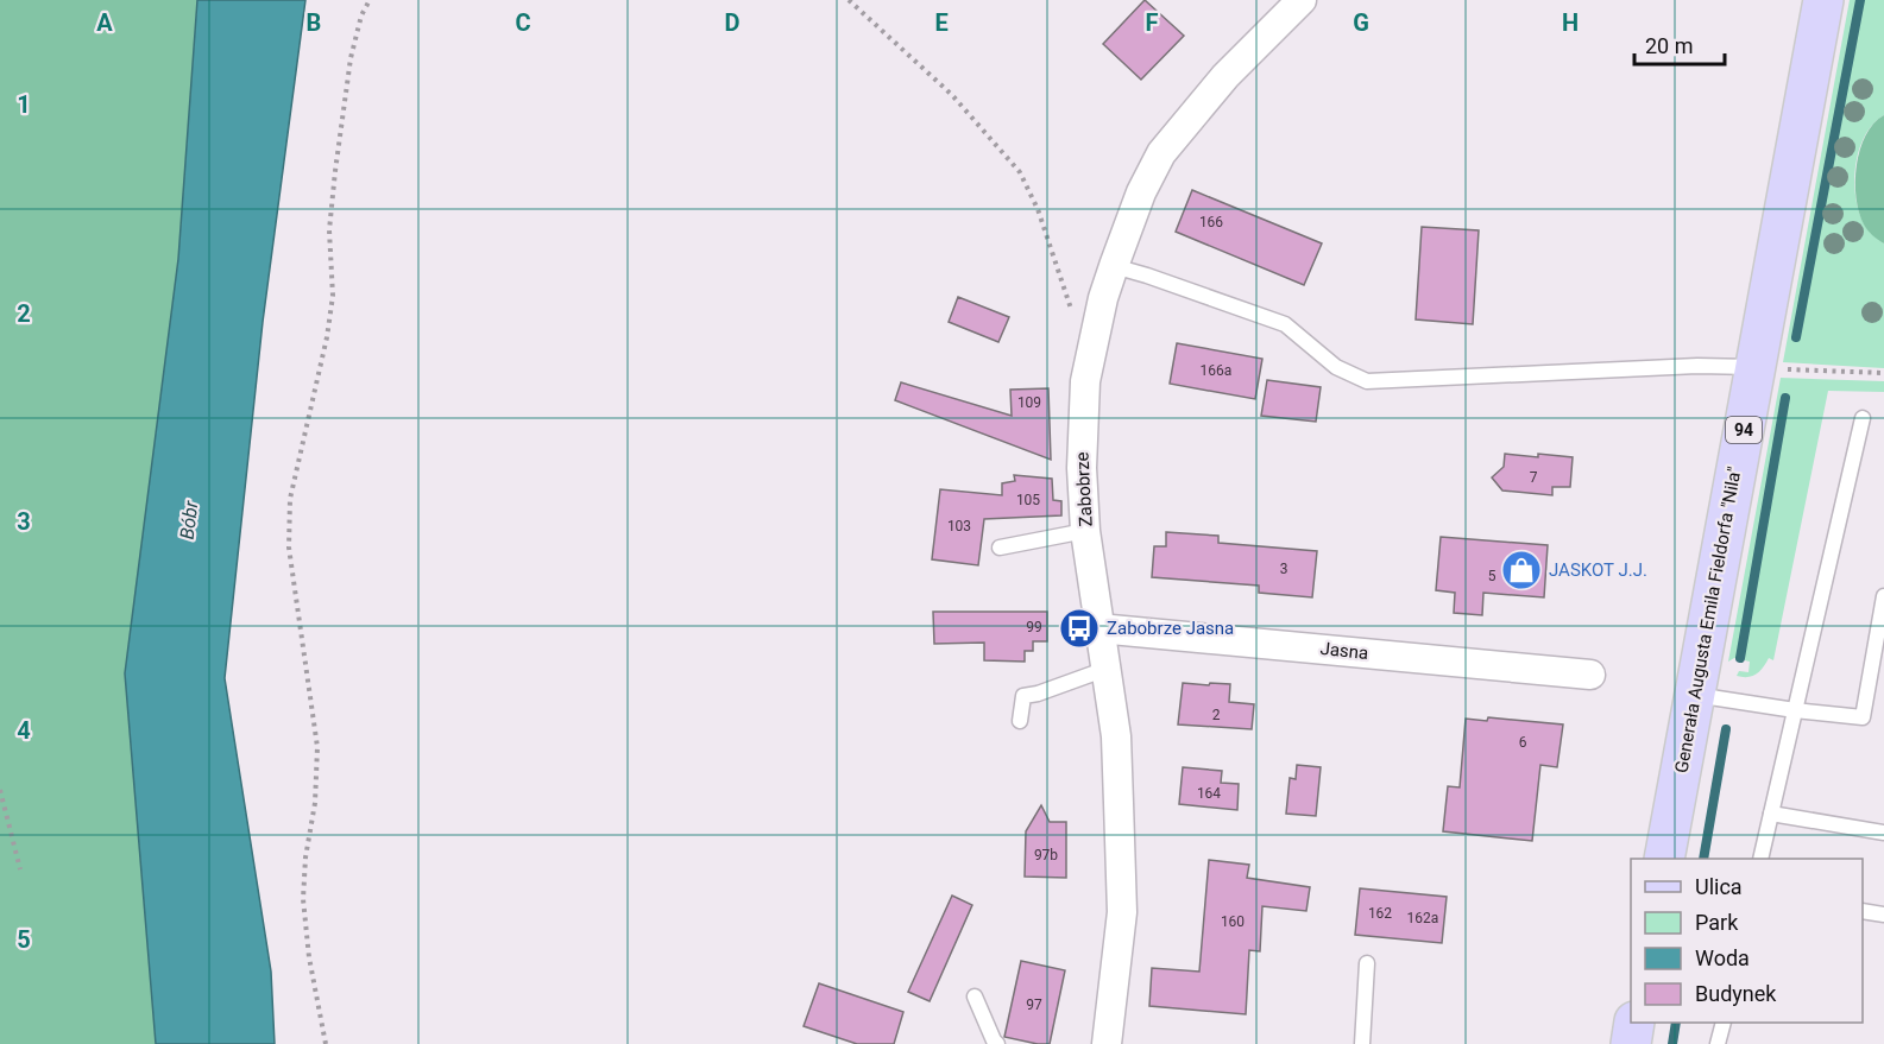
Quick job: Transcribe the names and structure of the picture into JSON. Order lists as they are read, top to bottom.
{
  "streets": {
    "main road": ["94", "Generała Augusta Emila Fieldorfa \"Nila\""],
    "street": ["Zabobrze", "Jasna"]
  },
  "crossings": [
    ["Zabobrze", "Jasna"]
  ],
  "water": ["Bóbr"],
  "places": {
    "shop": ["JASKOT J.J."],
    "bus stop": ["Zabobrze Jasna"]
  },
  "house_numbers": [
    "166",
    "166a",
    "109",
    "7",
    "105",
    "103",
    "3",
    "5",
    "99",
    "2",
    "6",
    "164",
    "97b",
    "162",
    "162a",
    "160",
    "97"
  ],
  "legend": [
    "Ulica",
    "Park",
    "Woda",
    "Budynek"
  ],
  "scale_bar": "20 m",
  "grid": {
    "columns": [
      "A",
      "B",
      "C",
      "D",
      "E",
      "F",
      "G",
      "H"
    ],
    "rows": [
      "1",
      "2",
      "3",
      "4",
      "5"
    ]
  }
}
